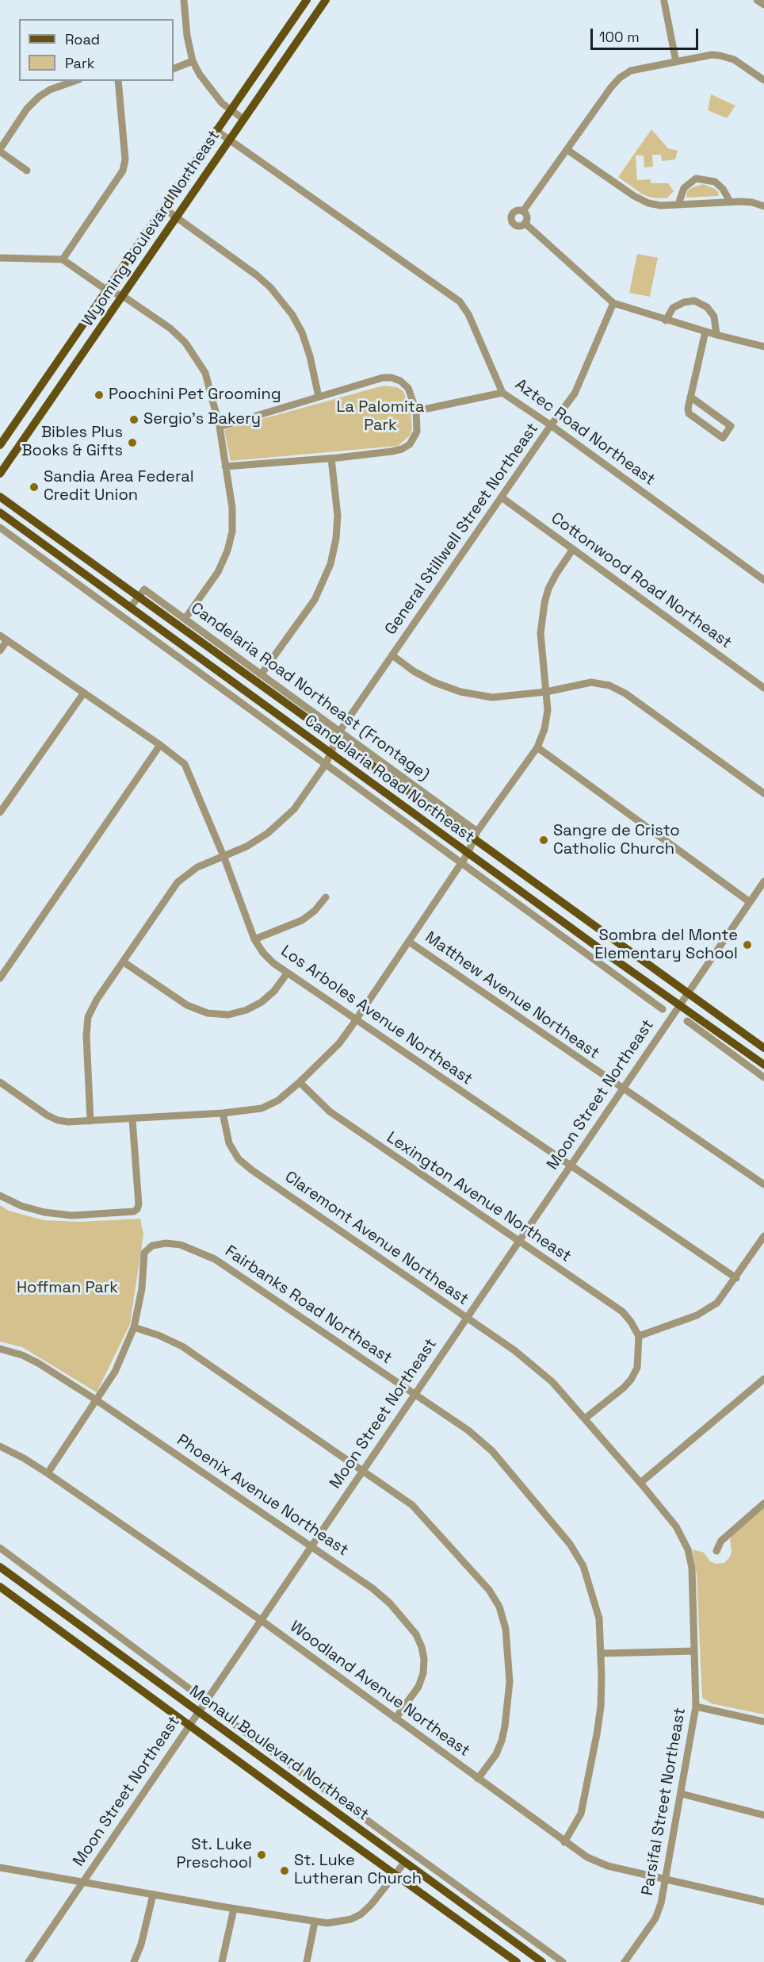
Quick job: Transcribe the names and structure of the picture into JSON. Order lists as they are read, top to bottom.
{
  "streets": {
    "main road": ["Wyoming Boulevard Northeast", "Candelaria Road Northeast", "Menaul Boulevard Northeast"],
    "street": [
      "Aztec Road Northeast",
      "General Stillwell Street Northeast",
      "Cottonwood Road Northeast",
      "Candelaria Road Northeast (Frontage)",
      "Matthew Avenue Northeast",
      "Los Arboles Avenue Northeast",
      "Moon Street Northeast",
      "Lexington Avenue Northeast",
      "Claremont Avenue Northeast",
      "Fairbanks Road Northeast",
      "Phoenix Avenue Northeast",
      "Woodland Avenue Northeast",
      "Parsifal Street Northeast"
    ]
  },
  "crossings": [
    ["Wyoming Boulevard Northeast", "Aztec Road Northeast"],
    ["Aztec Road Northeast", "General Stillwell Street Northeast"],
    ["General Stillwell Street Northeast", "Cottonwood Road Northeast"],
    ["General Stillwell Street Northeast", "Candelaria Road Northeast (Frontage)"],
    ["General Stillwell Street Northeast", "Candelaria Road Northeast"],
    ["General Stillwell Street Northeast", "Los Arboles Avenue Northeast"],
    ["Candelaria Road Northeast (Frontage)", "Candelaria Road Northeast"],
    ["Candelaria Road Northeast", "Moon Street Northeast"],
    ["Matthew Avenue Northeast", "Moon Street Northeast"],
    ["Los Arboles Avenue Northeast", "Moon Street Northeast"],
    ["Moon Street Northeast", "Lexington Avenue Northeast"],
    ["Moon Street Northeast", "Claremont Avenue Northeast"],
    ["Moon Street Northeast", "Fairbanks Road Northeast"],
    ["Moon Street Northeast", "Phoenix Avenue Northeast"],
    ["Moon Street Northeast", "Woodland Avenue Northeast"],
    ["Moon Street Northeast", "Menaul Boulevard Northeast"],
    ["Claremont Avenue Northeast", "Parsifal Street Northeast"],
    ["Fairbanks Road Northeast", "Woodland Avenue Northeast"],
    ["Phoenix Avenue Northeast", "Woodland Avenue Northeast"],
    ["Woodland Avenue Northeast", "Parsifal Street Northeast"]
  ],
  "parks": ["La Palomita Park", "Hoffman Park"],
  "places": [
    "Poochini Pet Grooming",
    "Sergio's Bakery",
    "Bibles Plus Books & Gifts",
    "Sandia Area Federal Credit Union",
    "Sangre de Cristo Catholic Church",
    "Sombra del Monte Elementary School",
    "St. Luke Preschool",
    "St. Luke Lutheran Church"
  ],
  "legend": ["Road", "Park"],
  "scale_bar": "100 m"
}
